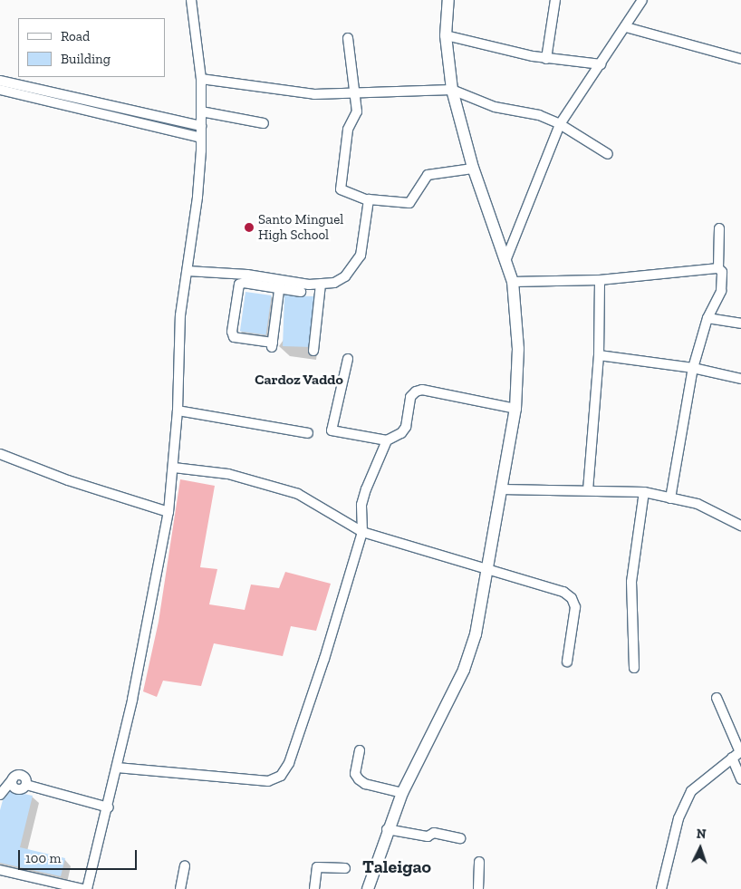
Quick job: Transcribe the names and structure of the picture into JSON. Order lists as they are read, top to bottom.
{
  "districts": ["Cardoz Vaddo", "Taleigao"],
  "places": ["Santo Minguel High School"],
  "legend": ["Road", "Building"],
  "scale_bar": "100 m",
  "north": "top"
}
